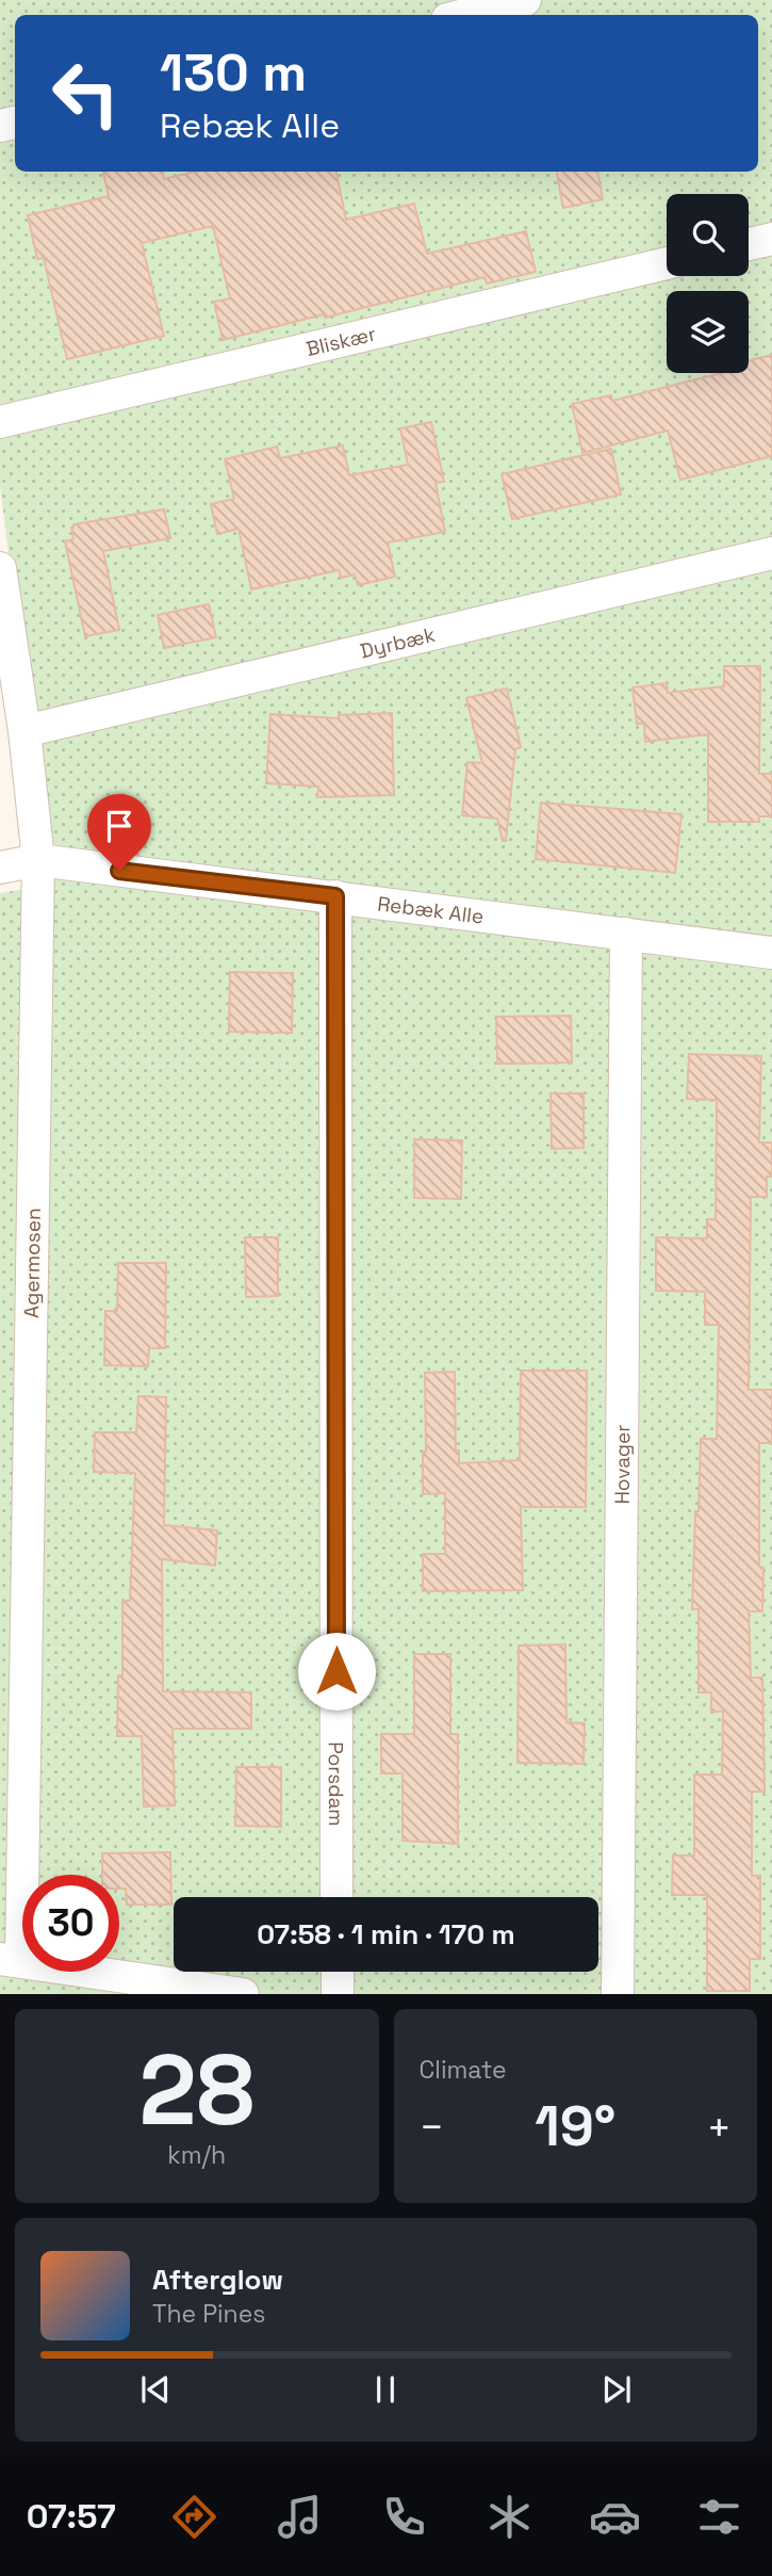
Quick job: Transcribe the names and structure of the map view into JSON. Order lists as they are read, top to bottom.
{
  "streets": {
    "street": [
      "Bliskær",
      "Dyrbæk",
      "Rebæk Alle",
      "Agermosen",
      "Hovager",
      "Porsdam"
    ]
  },
  "crossings": [
    ["Dyrbæk", "Agermosen"],
    ["Rebæk Alle", "Agermosen"],
    ["Rebæk Alle", "Hovager"],
    ["Rebæk Alle", "Porsdam"]
  ],
  "page": {
    "turn": ["130 m", "Rebæk Alle"],
    "limit": "30",
    "trip": "07:58 · 1 min · 170 m",
    "tile": [
      ["28", "km/h"],
      "Climate"
    ],
    "heat": ["−", "19°", "+"],
    "song": ["Afterglow", "The Pines"],
    "tabs": "07:57"
  }
}
